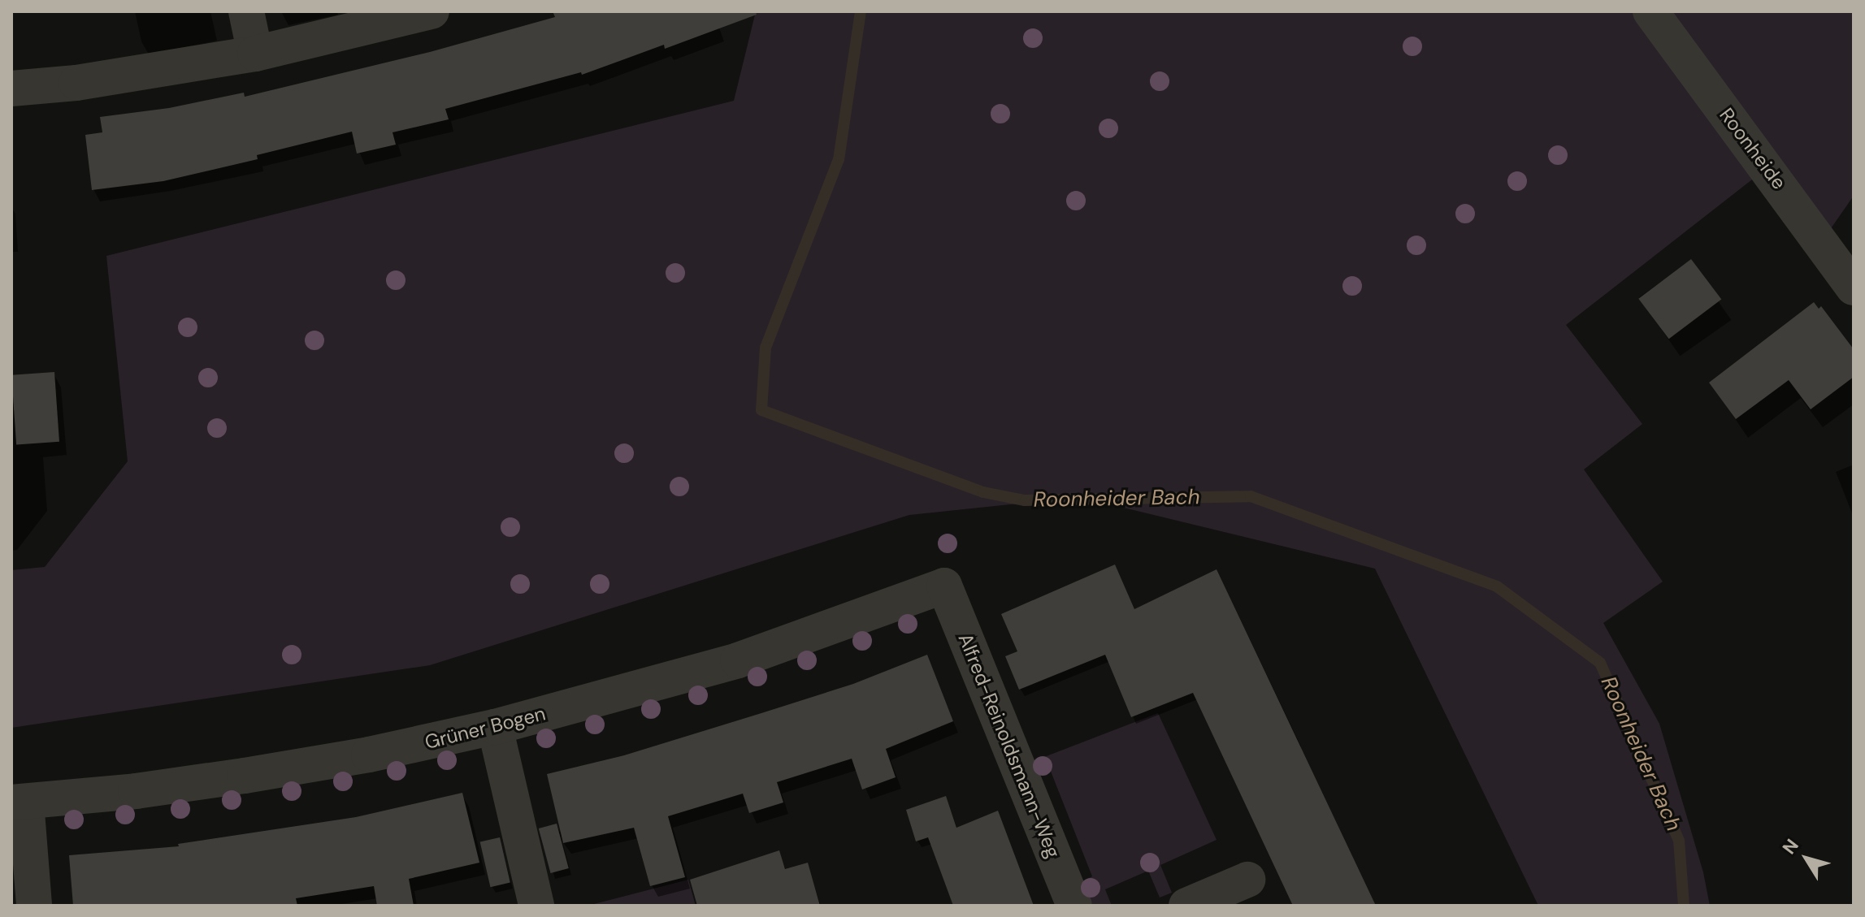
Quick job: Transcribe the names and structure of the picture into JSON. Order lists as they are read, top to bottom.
{
  "streets": {
    "street": ["Roonheide", "Grüner Bogen", "Alfred-Reinoldsmann-Weg"]
  },
  "crossings": [
    ["Grüner Bogen", "Alfred-Reinoldsmann-Weg"]
  ],
  "water": ["Roonheider Bach"],
  "north": "top left"
}
